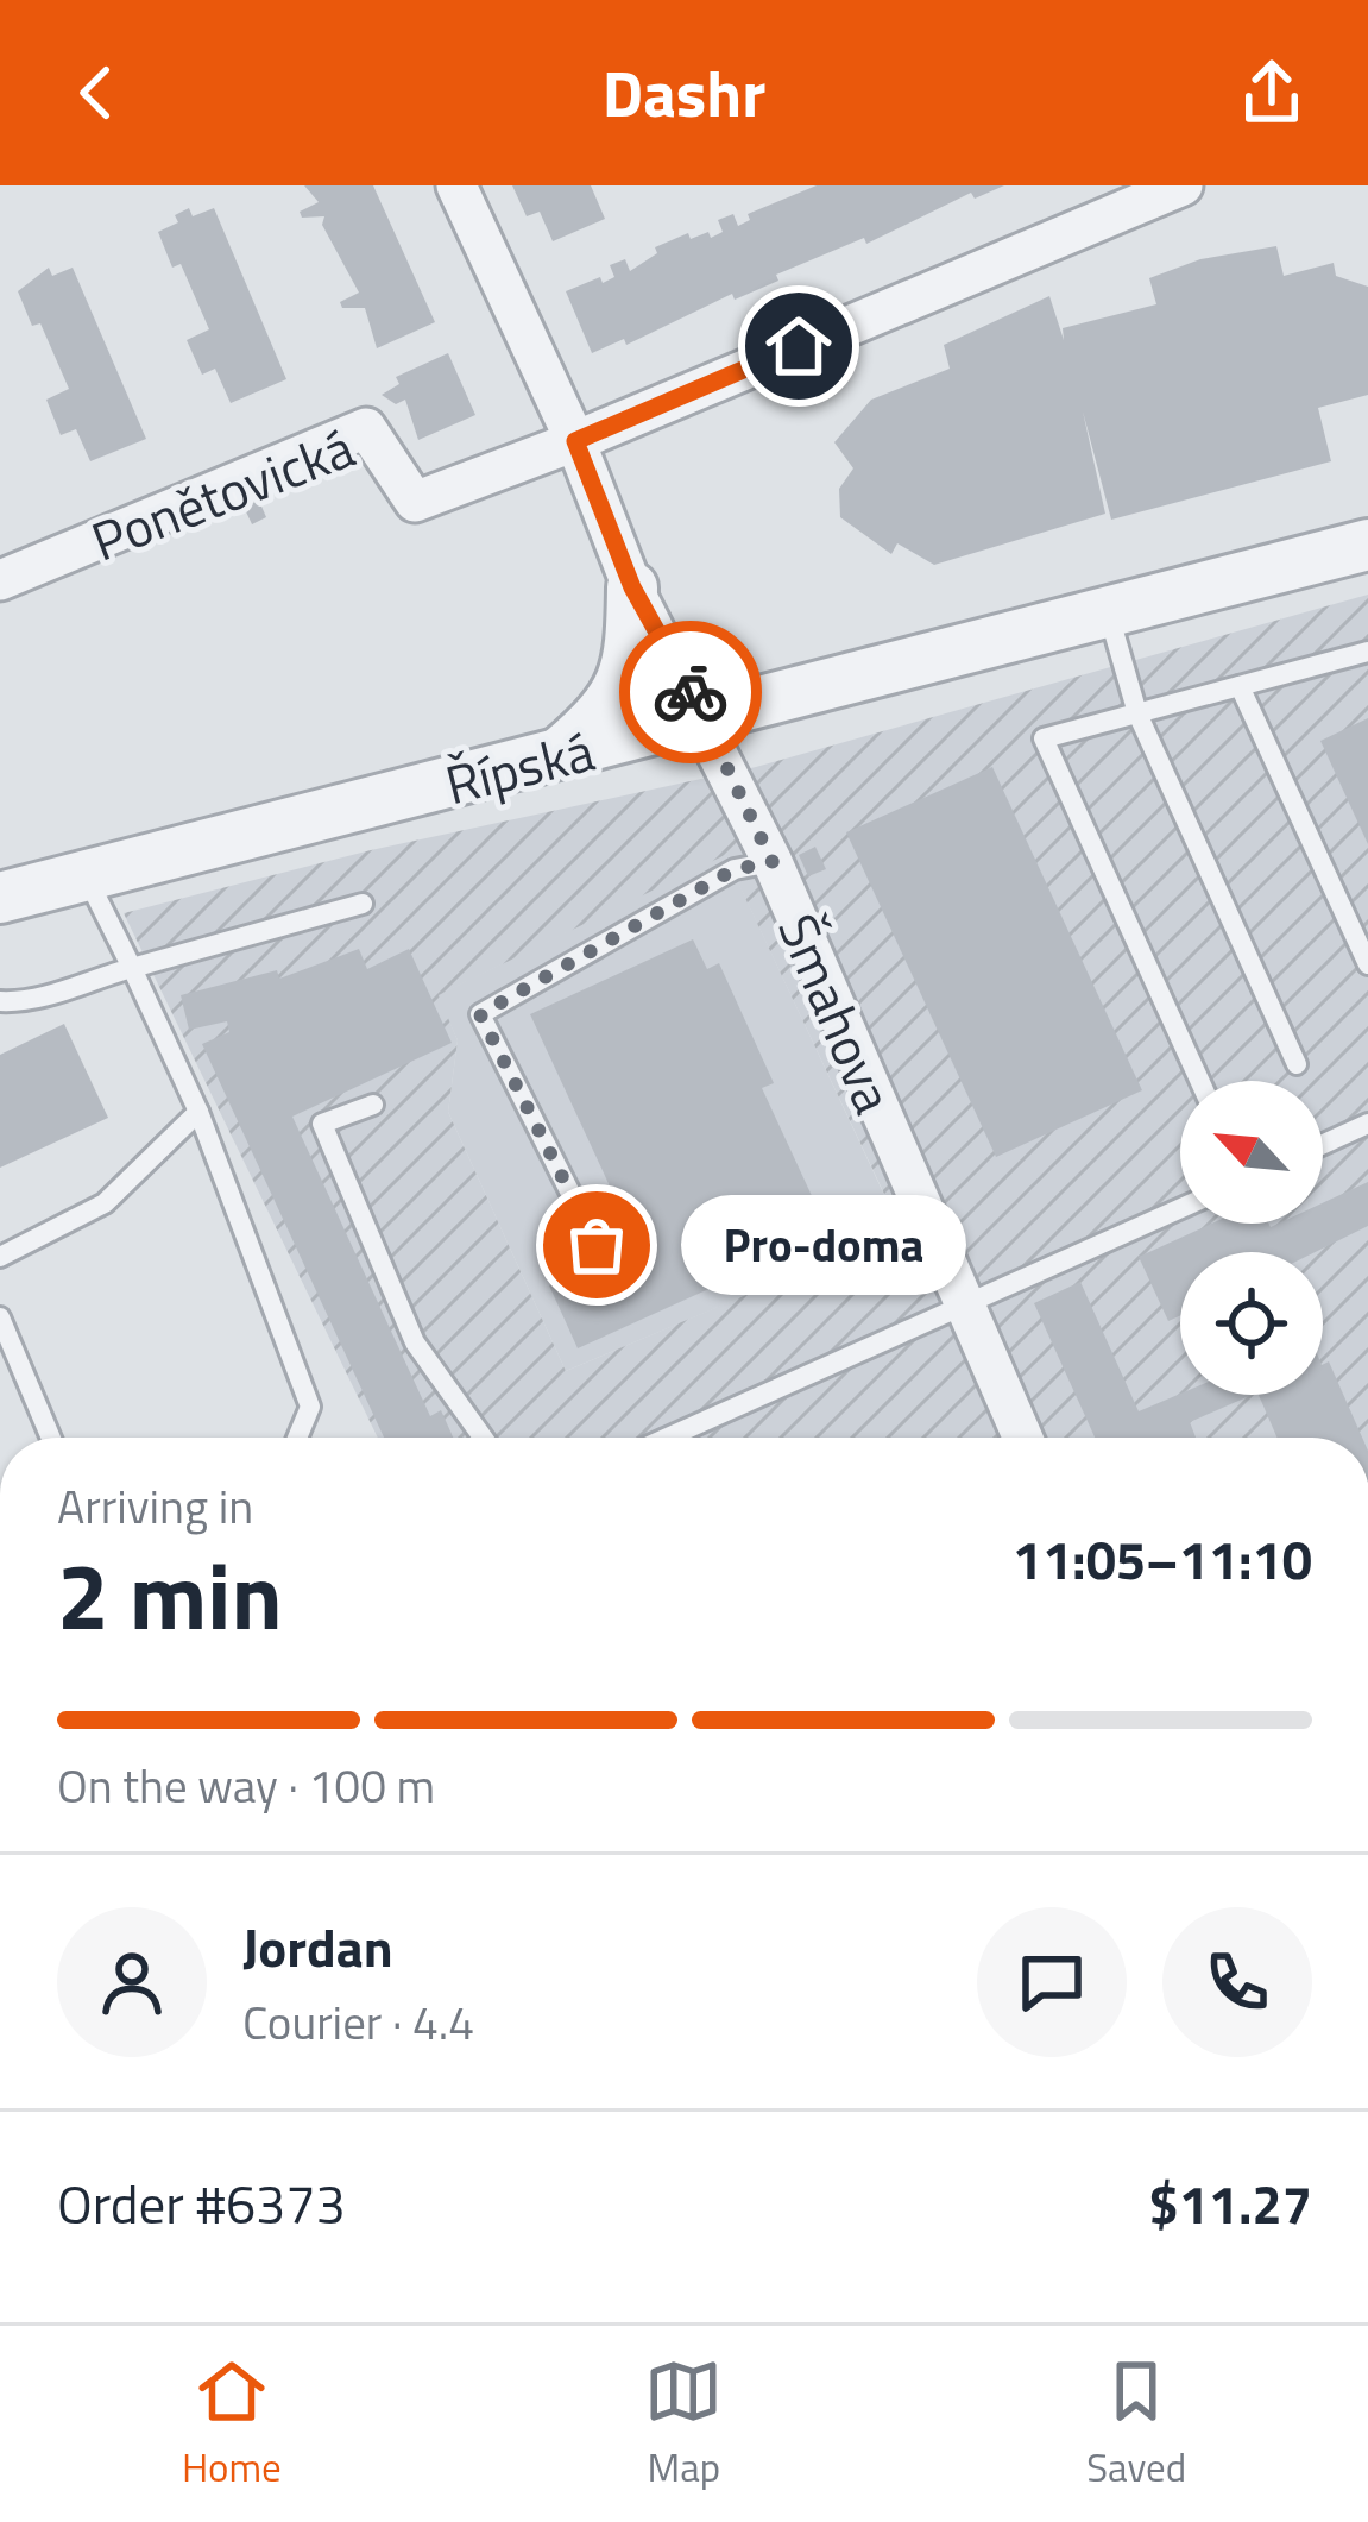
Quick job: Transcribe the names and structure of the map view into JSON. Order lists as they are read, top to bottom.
{
  "streets": {
    "street": ["Ponětovická", "Řípská", "Šmahova"]
  },
  "crossings": [
    ["Ponětovická", "Šmahova"],
    ["Řípská", "Šmahova"]
  ],
  "places": ["Pro-doma"],
  "north": "top left",
  "page": {
    "header": "Dashr",
    "bubble": "Pro-doma",
    "heading": ["2 min", "Arriving in", "11:05–11:10"],
    "panel": [
      "Jordan",
      "Courier · 4.4",
      "Order #6373",
      "$11.27"
    ],
    "bar": "On the way · 100 m",
    "tabs": ["Home", "Map", "Saved"]
  }
}
